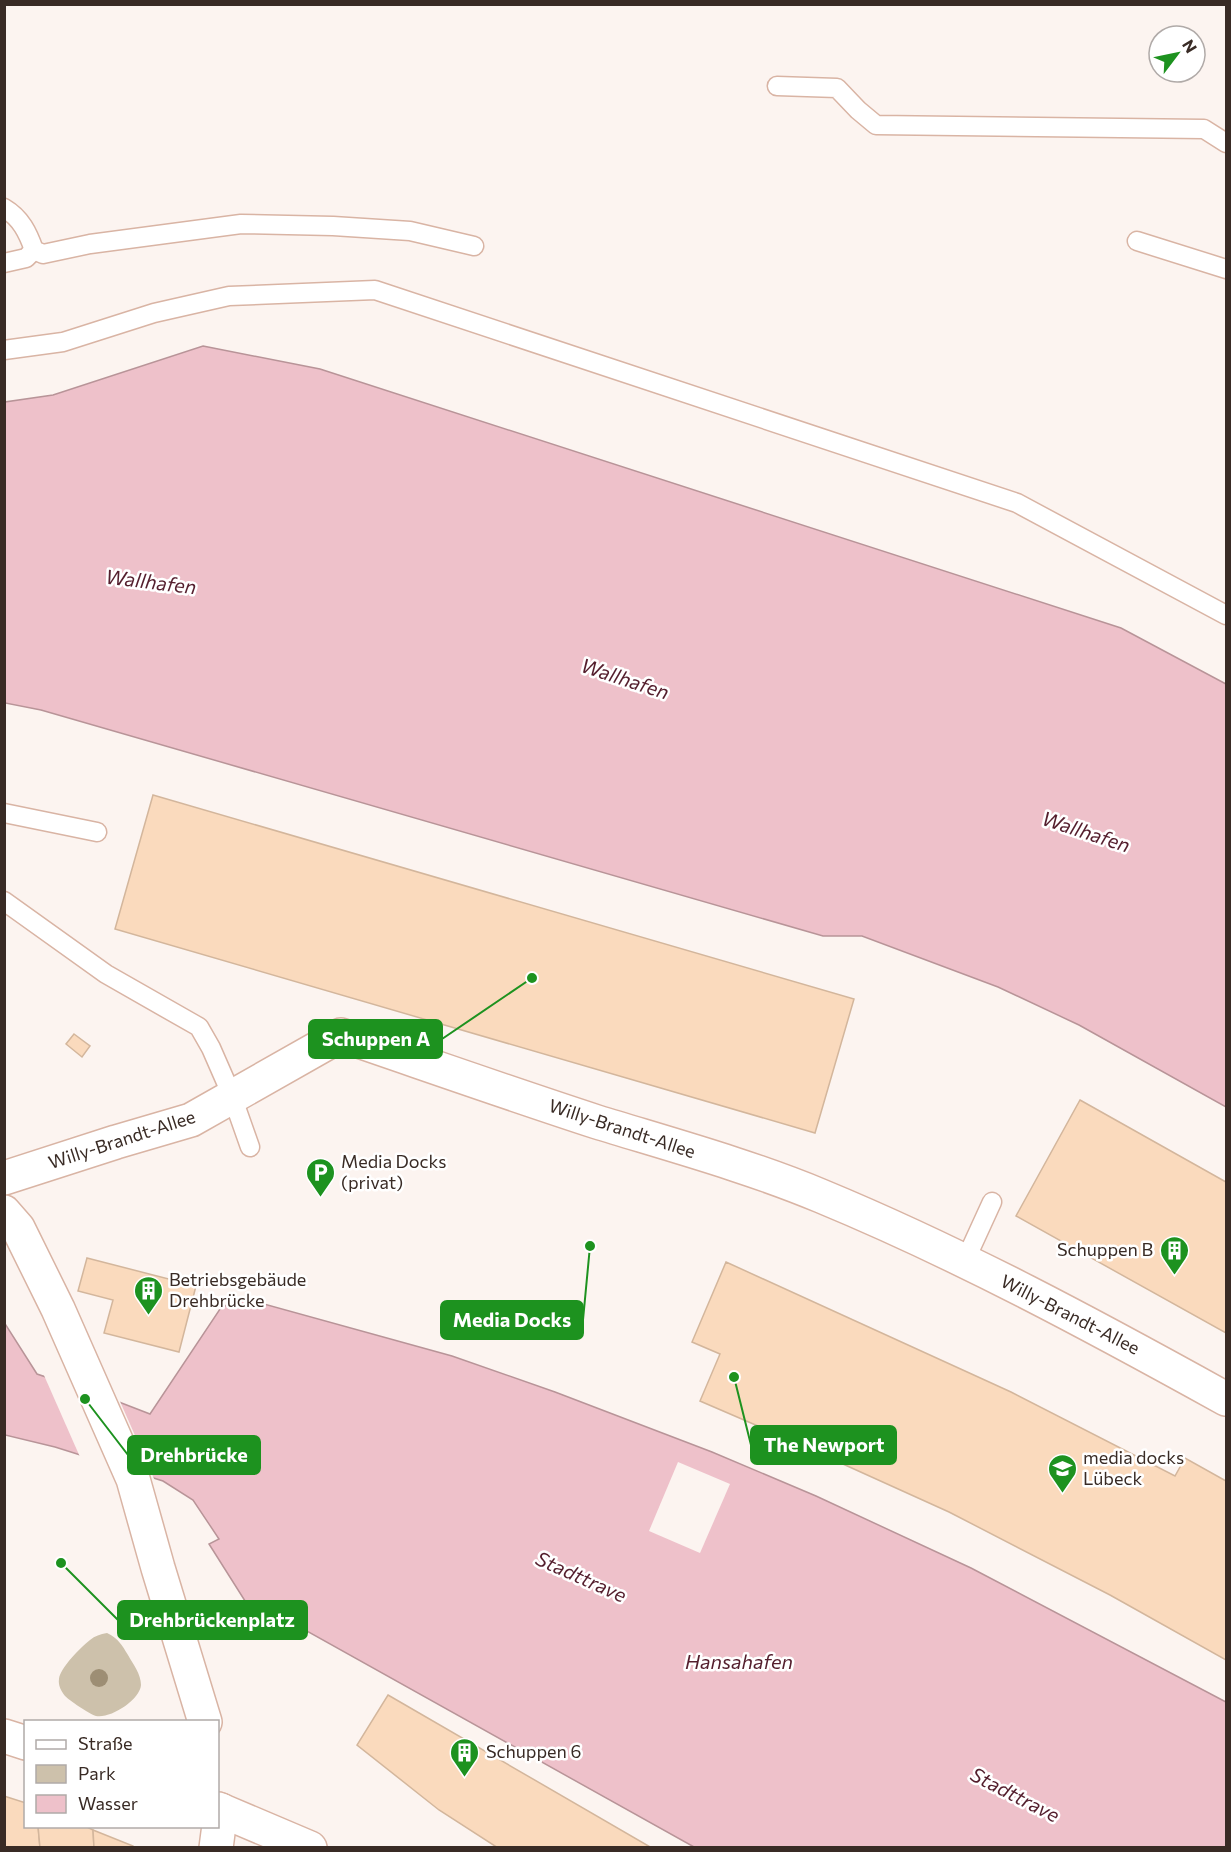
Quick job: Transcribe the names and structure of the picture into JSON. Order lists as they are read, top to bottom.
{
  "streets": {
    "street": ["Willy-Brandt-Allee"]
  },
  "water": ["Wallhafen", "Stadttrave", "Hansahafen"],
  "places": {
    "other": [
      "Schuppen A",
      "Media Docks",
      "The Newport",
      "Drehbrücke",
      "Drehbrückenplatz"
    ],
    "parking": ["Media Docks (privat)"],
    "building": ["Schuppen B", "Betriebsgebäude Drehbrücke", "Schuppen 6"],
    "school or university": ["media docks Lübeck"]
  },
  "legend": ["Straße", "Park", "Wasser"],
  "north": "top right"
}
